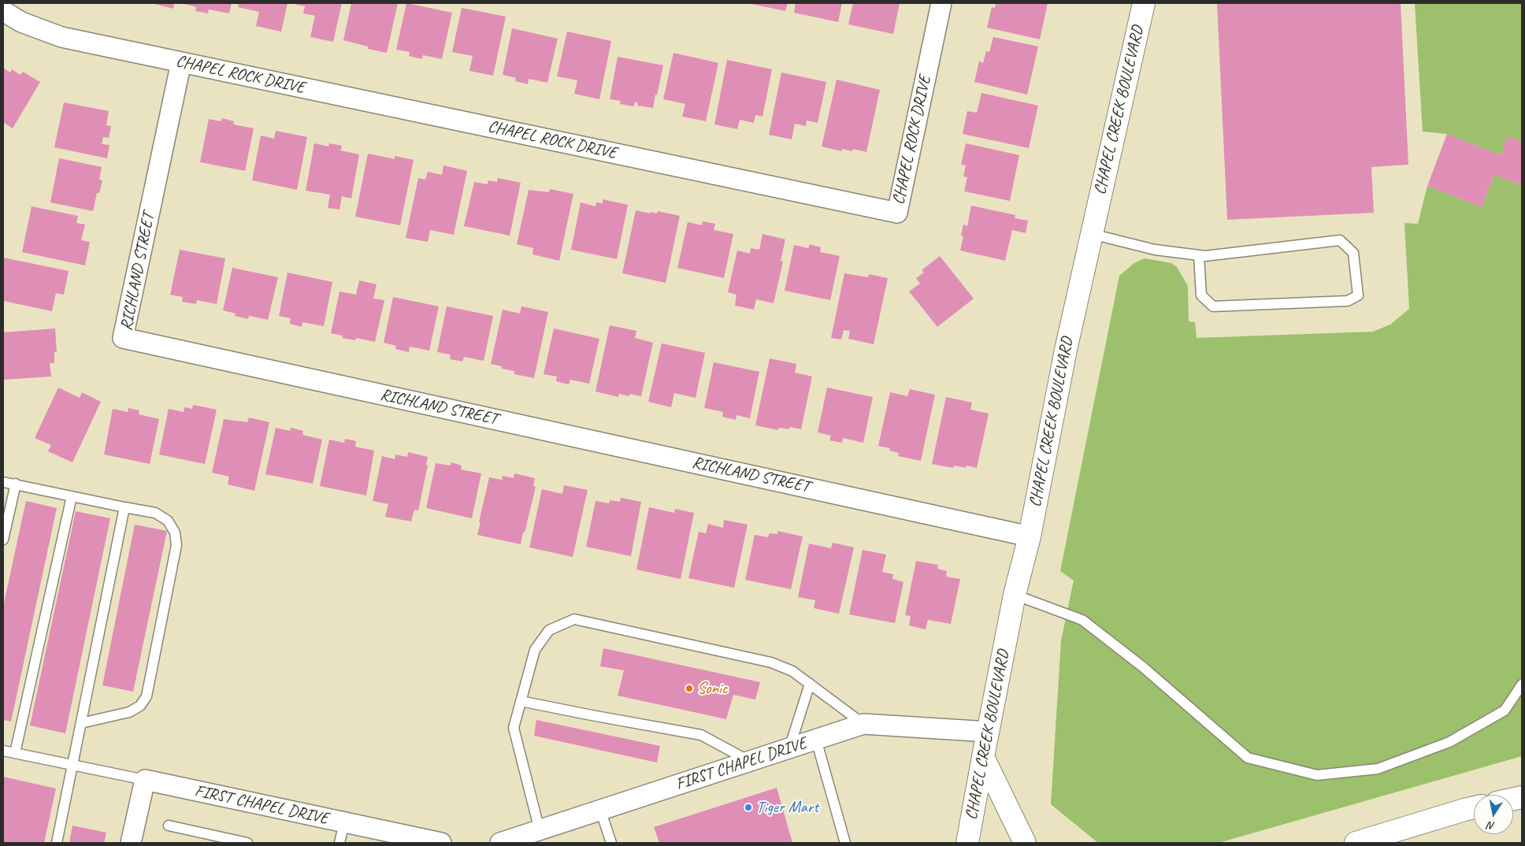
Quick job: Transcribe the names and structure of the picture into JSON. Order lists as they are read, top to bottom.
{
  "streets": {
    "main road": ["CHAPEL CREEK BOULEVARD"],
    "street": ["CHAPEL ROCK DRIVE", "RICHLAND STREET", "FIRST CHAPEL DRIVE"]
  },
  "crossings": [
    ["CHAPEL ROCK DRIVE", "RICHLAND STREET"],
    ["CHAPEL CREEK BOULEVARD", "RICHLAND STREET"],
    ["CHAPEL CREEK BOULEVARD", "FIRST CHAPEL DRIVE"]
  ],
  "places": ["Sonic", "Tiger Mart"],
  "north": "bottom"
}
